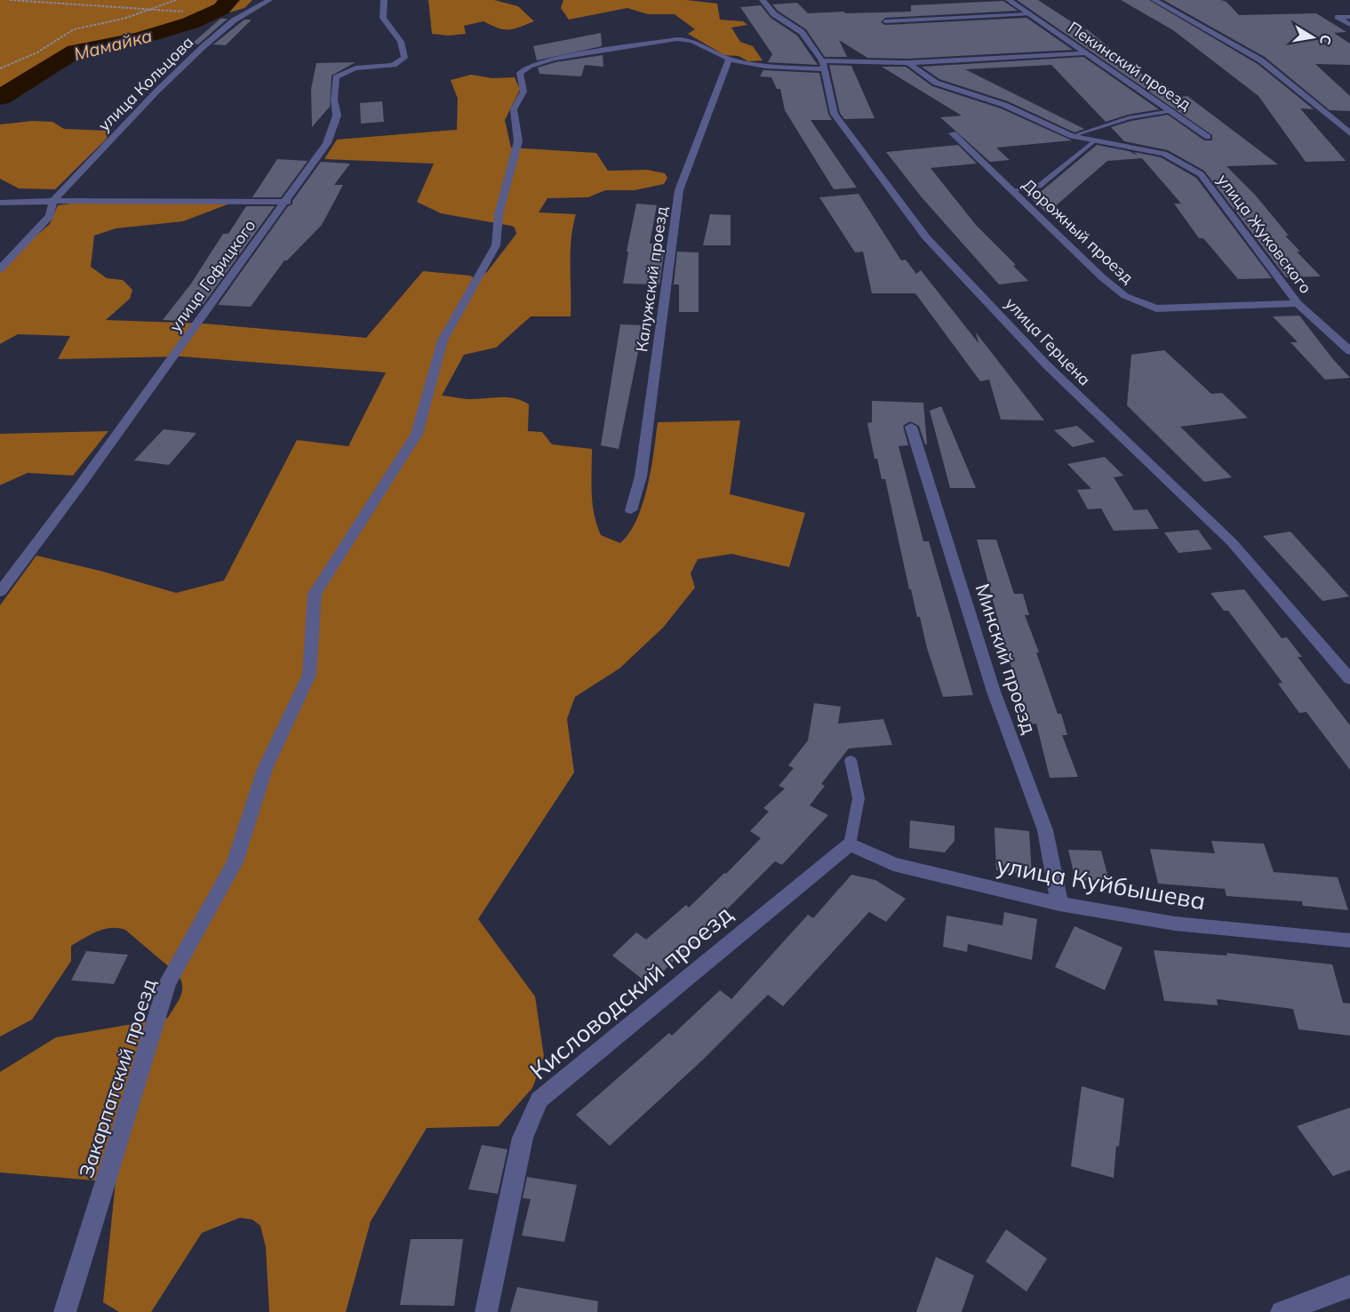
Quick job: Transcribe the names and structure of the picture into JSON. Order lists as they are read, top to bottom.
{
  "streets": {
    "street": [
      "Пекинский проезд",
      "улица Кольцова",
      "Дорожный проезд",
      "улица Жуковского",
      "улица Гофицкого",
      "Калужский проезд",
      "улица Герцена",
      "Минский проезд",
      "улица Куйбышева",
      "Кисловодский проезд",
      "Закарпатский проезд"
    ]
  },
  "crossings": [
    ["Дорожный проезд", "улица Жуковского"],
    ["Калужский проезд", "Закарпатский проезд"],
    ["Минский проезд", "улица Куйбышева"],
    ["улица Куйбышева", "Кисловодский проезд"]
  ],
  "water": ["Мамайка"],
  "north": "right"
}
